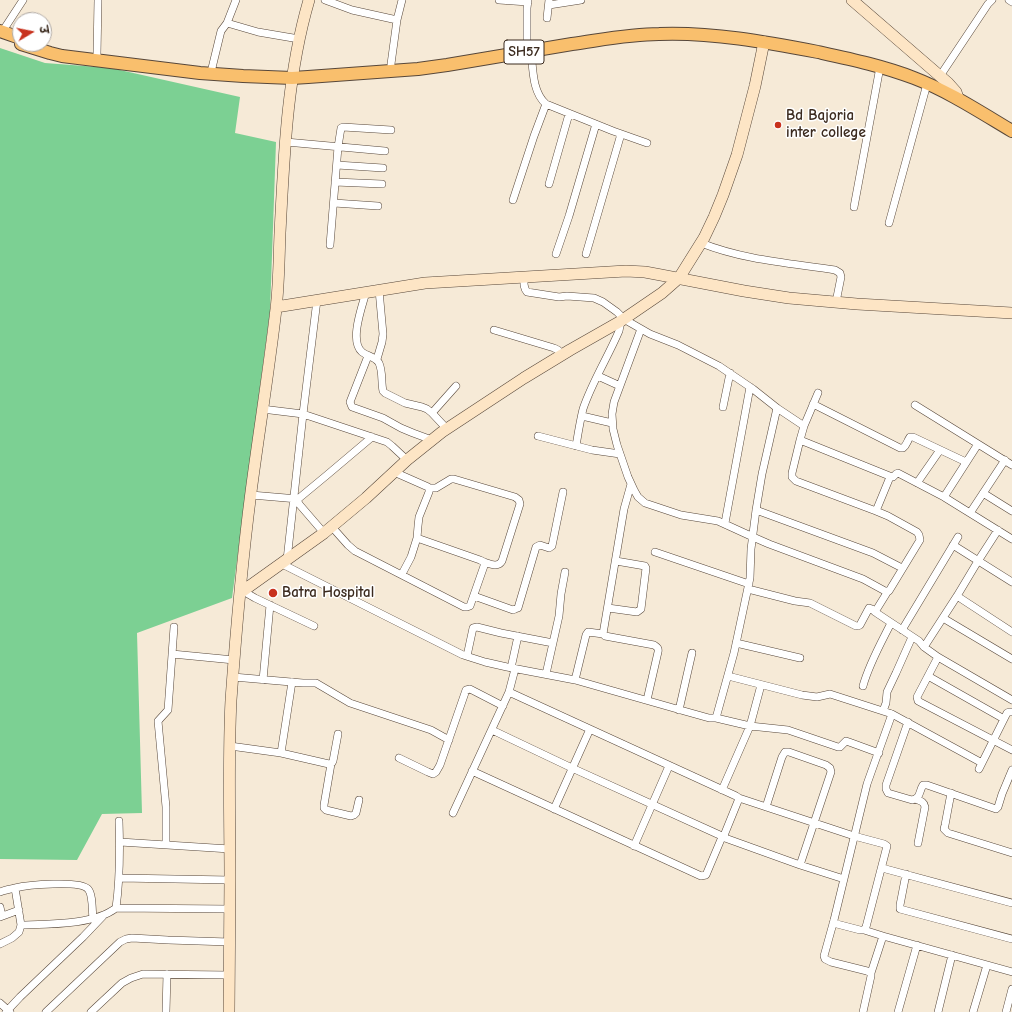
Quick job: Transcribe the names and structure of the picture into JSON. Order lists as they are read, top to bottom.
{
  "streets": {
    "main road": ["SH57"]
  },
  "places": ["Bd Bajoria inter college", "Batra Hospital"],
  "north": "right"
}
